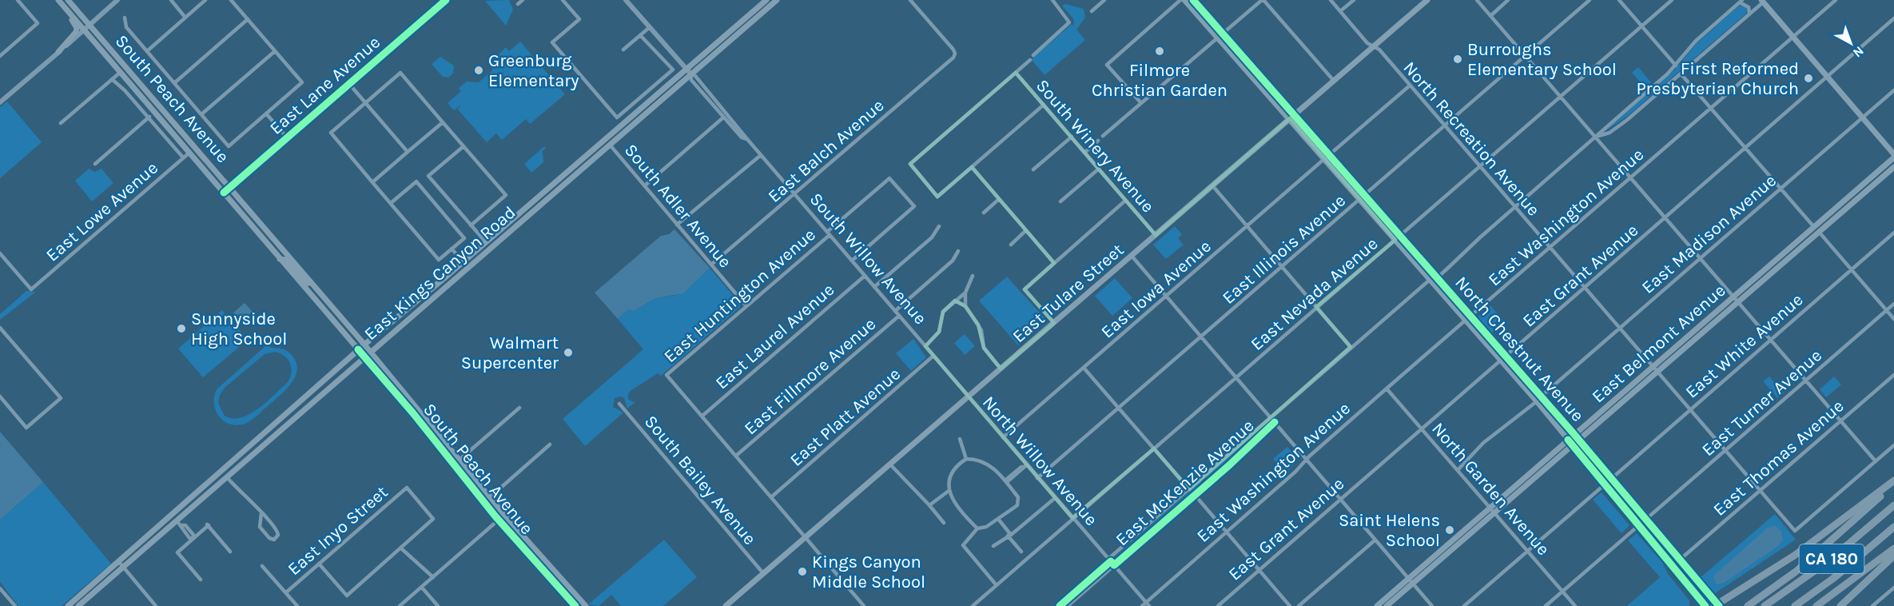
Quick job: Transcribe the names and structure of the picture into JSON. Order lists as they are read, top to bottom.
{
  "streets": {
    "highway": ["CA 180"],
    "main road": [
      "South Peach Avenue",
      "East Kings Canyon Road",
      "East Tulare Street",
      "East Belmont Avenue",
      "North Chestnut Avenue"
    ],
    "street": [
      "East Lane Avenue",
      "North Recreation Avenue",
      "South Winery Avenue",
      "East Balch Avenue",
      "South Adler Avenue",
      "East Lowe Avenue",
      "East Washington Avenue",
      "East Madison Avenue",
      "East Illinois Avenue",
      "South Willow Avenue",
      "East Grant Avenue",
      "East Iowa Avenue",
      "East Nevada Avenue",
      "East Huntington Avenue",
      "East Laurel Avenue",
      "East White Avenue",
      "East Fillmore Avenue",
      "East Turner Avenue",
      "East Platt Avenue",
      "East Thomas Avenue",
      "North Willow Avenue",
      "South Bailey Avenue",
      "East McKenzie Avenue",
      "North Garden Avenue",
      "East Inyo Street"
    ]
  },
  "crossings": [
    ["East Lane Avenue", "South Peach Avenue"],
    ["South Peach Avenue", "East Lowe Avenue"],
    ["South Peach Avenue", "East Kings Canyon Road"],
    ["North Recreation Avenue", "East Washington Avenue"],
    ["North Recreation Avenue", "East Madison Avenue"],
    ["North Recreation Avenue", "East Illinois Avenue"],
    ["North Recreation Avenue", "East Grant Avenue"],
    ["North Recreation Avenue", "East Iowa Avenue"],
    ["North Recreation Avenue", "East Tulare Street"],
    ["North Recreation Avenue", "East Nevada Avenue"],
    ["North Recreation Avenue", "East Belmont Avenue"],
    ["North Recreation Avenue", "East White Avenue"],
    ["North Recreation Avenue", "East Turner Avenue"],
    ["North Recreation Avenue", "East Thomas Avenue"],
    ["North Recreation Avenue", "East McKenzie Avenue"],
    ["South Winery Avenue", "East Tulare Street"],
    ["East Balch Avenue", "South Adler Avenue"],
    ["East Balch Avenue", "South Willow Avenue"],
    ["South Adler Avenue", "East Kings Canyon Road"],
    ["South Adler Avenue", "East Huntington Avenue"],
    ["East Washington Avenue", "North Chestnut Avenue"],
    ["East Washington Avenue", "North Willow Avenue"],
    ["East Washington Avenue", "North Garden Avenue"],
    ["East Madison Avenue", "North Chestnut Avenue"],
    ["East Madison Avenue", "North Garden Avenue"],
    ["East Illinois Avenue", "North Chestnut Avenue"],
    ["East Illinois Avenue", "North Willow Avenue"],
    ["South Willow Avenue", "East Kings Canyon Road"],
    ["South Willow Avenue", "East Tulare Street"],
    ["South Willow Avenue", "East Huntington Avenue"],
    ["South Willow Avenue", "East Laurel Avenue"],
    ["South Willow Avenue", "East Fillmore Avenue"],
    ["South Willow Avenue", "East Platt Avenue"],
    ["South Willow Avenue", "North Willow Avenue"],
    ["East Grant Avenue", "North Chestnut Avenue"],
    ["East Grant Avenue", "North Garden Avenue"],
    ["East Iowa Avenue", "North Chestnut Avenue"],
    ["East Iowa Avenue", "North Willow Avenue"],
    ["East Tulare Street", "North Chestnut Avenue"],
    ["East Tulare Street", "North Willow Avenue"],
    ["East Tulare Street", "South Bailey Avenue"],
    ["East Nevada Avenue", "North Chestnut Avenue"],
    ["East Nevada Avenue", "North Willow Avenue"],
    ["East Huntington Avenue", "East Laurel Avenue"],
    ["East Belmont Avenue", "North Chestnut Avenue"],
    ["East Belmont Avenue", "North Garden Avenue"],
    ["East White Avenue", "North Chestnut Avenue"],
    ["North Chestnut Avenue", "East Turner Avenue"],
    ["North Chestnut Avenue", "East Thomas Avenue"],
    ["North Chestnut Avenue", "East McKenzie Avenue"],
    ["North Willow Avenue", "East McKenzie Avenue"]
  ],
  "places": [
    "Filmore Christian Garden",
    "Burroughs Elementary School",
    "Greenburg Elementary",
    "First Reformed Presbyterian Church",
    "Sunnyside High School",
    "Walmart Supercenter",
    "Saint Helens School",
    "Kings Canyon Middle School"
  ],
  "north": "bottom right"
}
